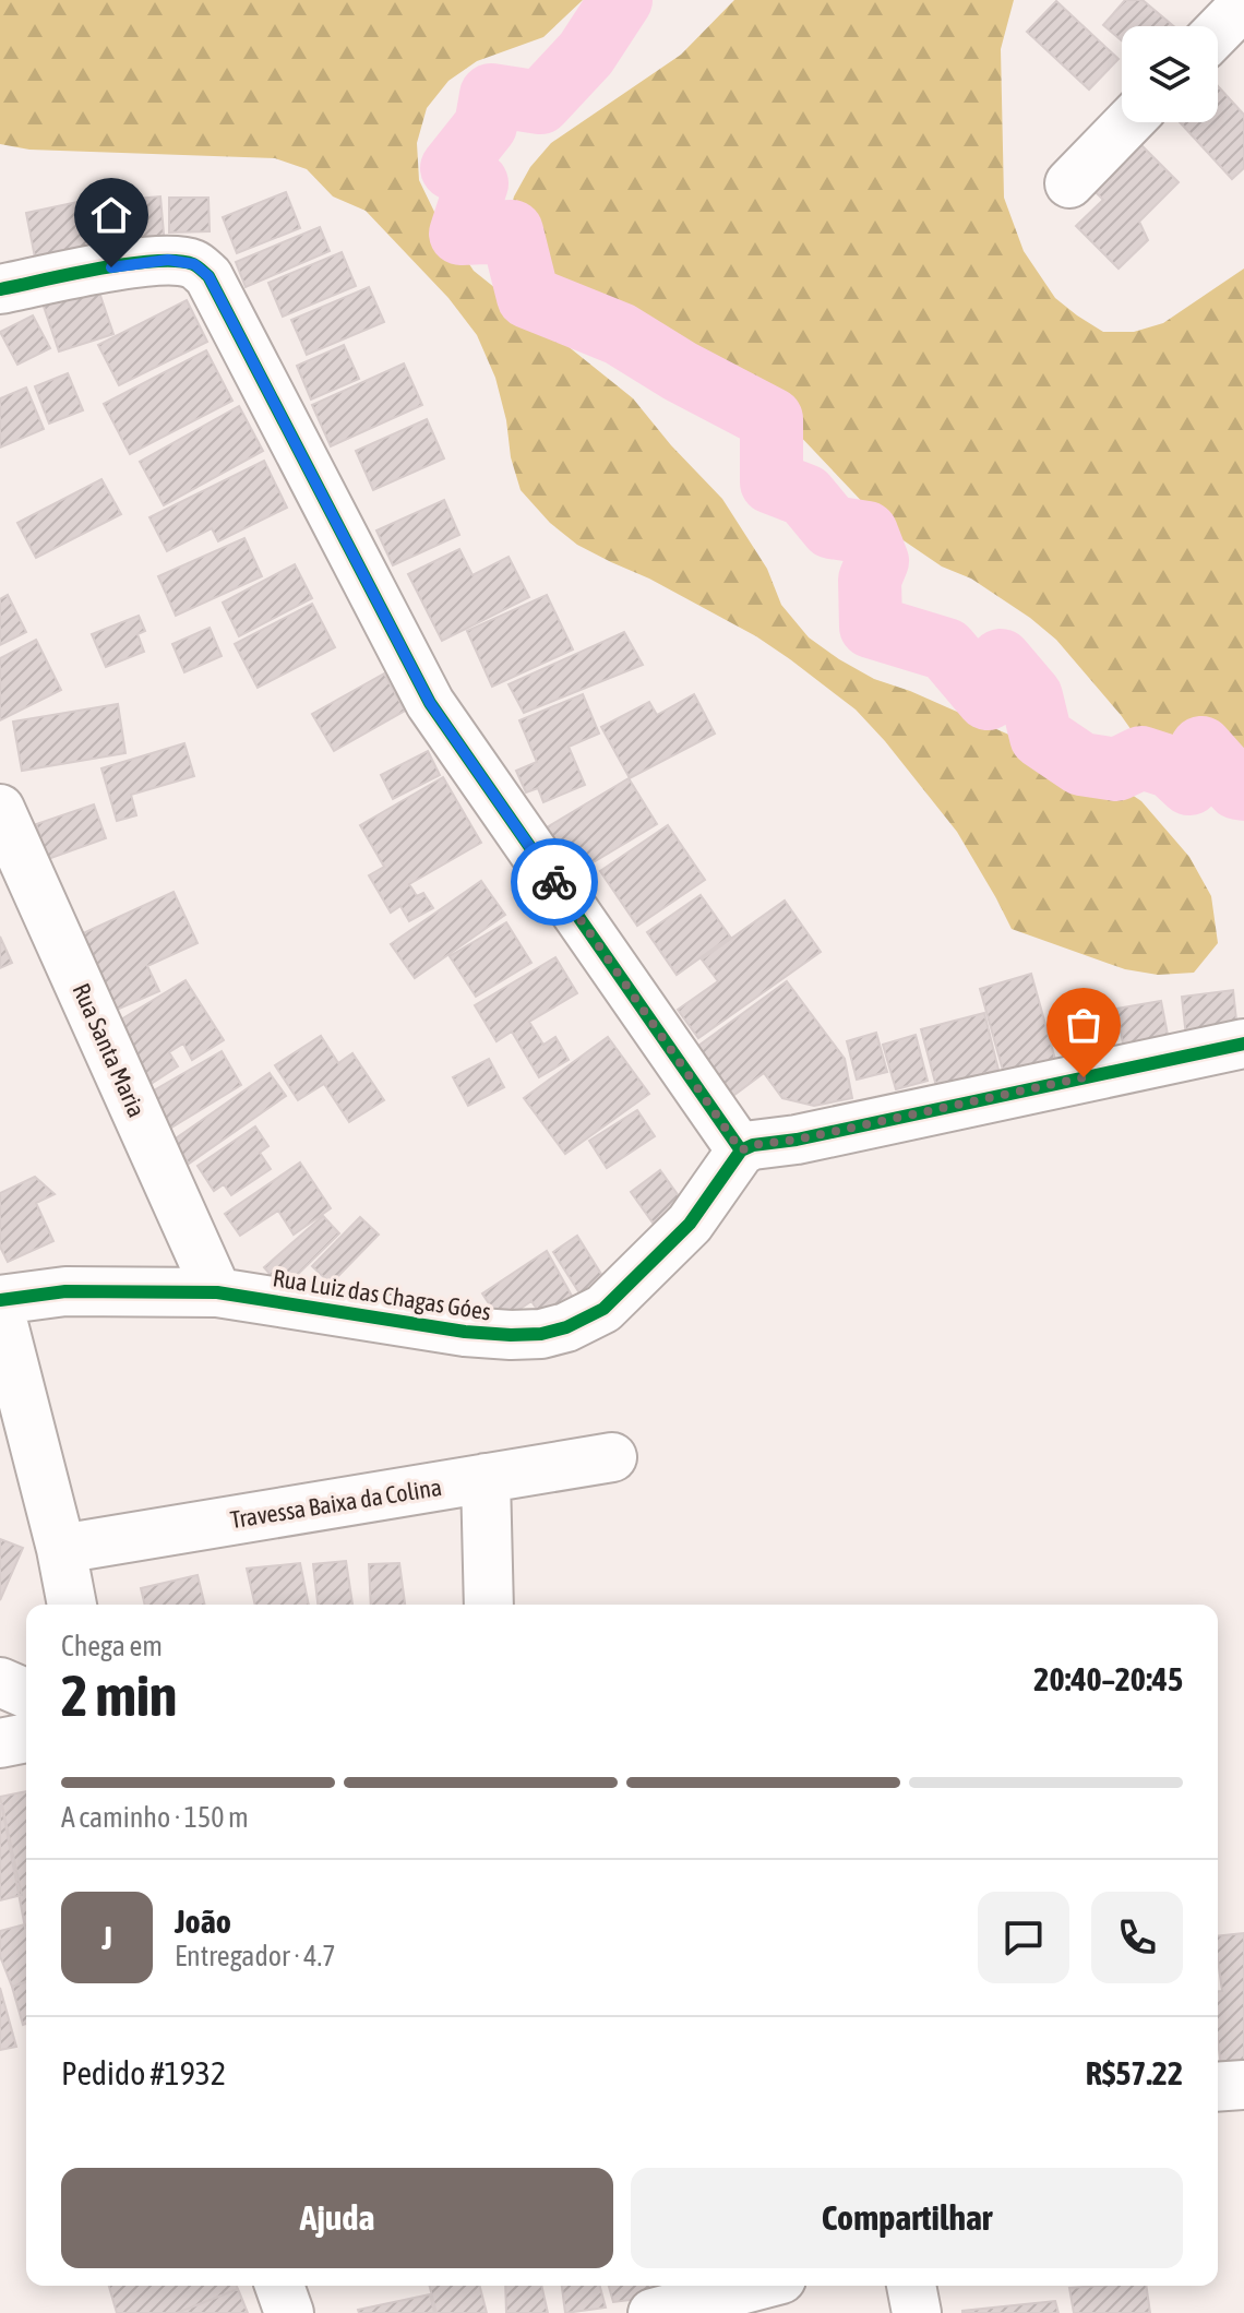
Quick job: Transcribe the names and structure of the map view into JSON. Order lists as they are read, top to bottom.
{
  "streets": {
    "street": ["Rua Santa Maria", "Rua Luiz das Chagas Góes", "Travessa Baixa da Colina"]
  },
  "crossings": [
    ["Rua Santa Maria", "Rua Luiz das Chagas Góes"]
  ],
  "page": {
    "heading": ["2 min", "Chega em", "20:40–20:45"],
    "panel": [
      "João",
      "Entregador · 4.7",
      "Pedido #1932",
      "R$57.22"
    ],
    "bar": "A caminho · 150 m",
    "round": "J",
    "buttons": ["Ajuda", "Compartilhar"]
  }
}
